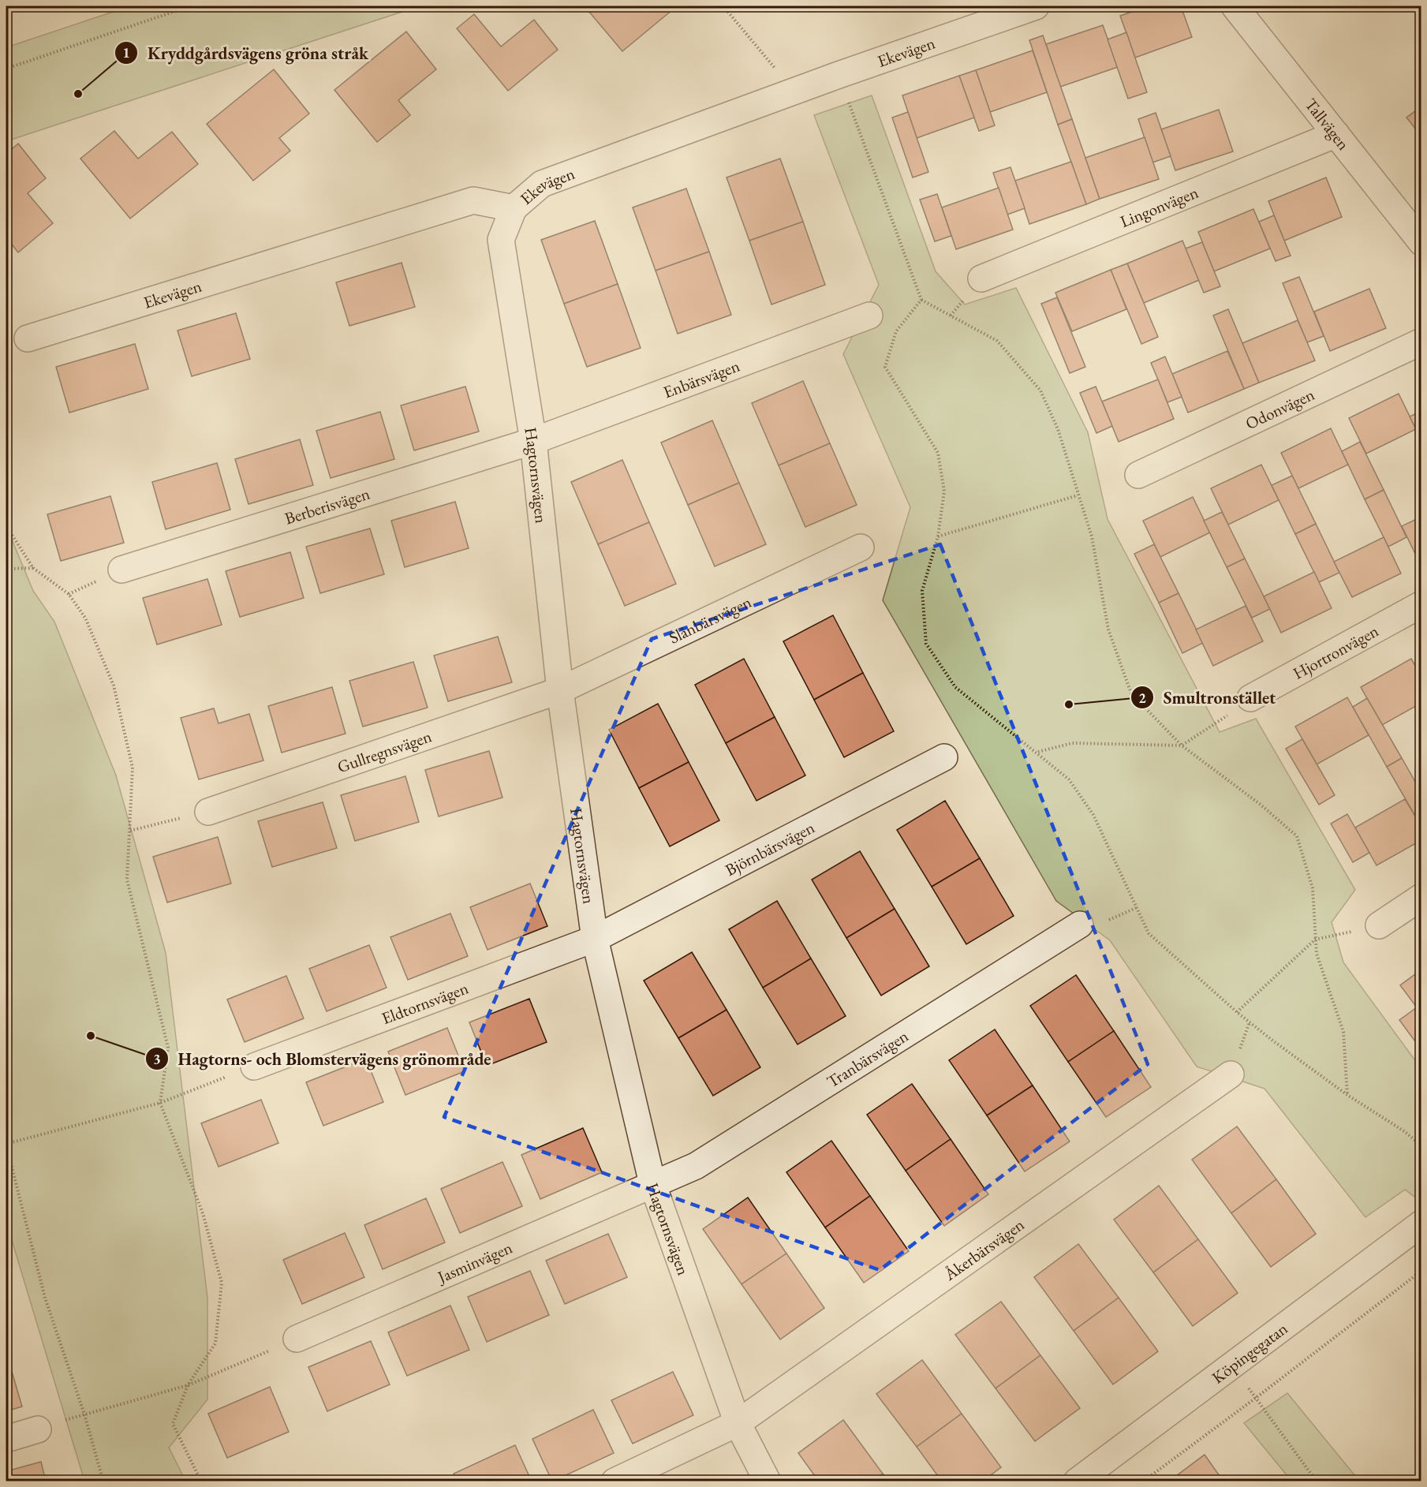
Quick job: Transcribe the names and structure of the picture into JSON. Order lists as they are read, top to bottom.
{
  "streets": {
    "street": [
      "Ekevägen",
      "Tallvägen",
      "Lingonvägen",
      "Enbärsvägen",
      "Odonvägen",
      "Hagtornsvägen",
      "Berberisvägen",
      "Slånbärsvägen",
      "Hjortronvägen",
      "Gullregnsvägen",
      "Björnbärsvägen",
      "Eldtornsvägen",
      "Tranbärsvägen",
      "Åkerbärsvägen",
      "Jasminvägen",
      "Köpingegatan"
    ]
  },
  "crossings": [
    ["Ekevägen", "Hagtornsvägen"],
    ["Tallvägen", "Lingonvägen"],
    ["Enbärsvägen", "Hagtornsvägen"],
    ["Enbärsvägen", "Berberisvägen"],
    ["Hagtornsvägen", "Berberisvägen"],
    ["Hagtornsvägen", "Slånbärsvägen"],
    ["Hagtornsvägen", "Gullregnsvägen"],
    ["Hagtornsvägen", "Björnbärsvägen"],
    ["Hagtornsvägen", "Eldtornsvägen"],
    ["Hagtornsvägen", "Tranbärsvägen"],
    ["Hagtornsvägen", "Åkerbärsvägen"],
    ["Hagtornsvägen", "Jasminvägen"],
    ["Slånbärsvägen", "Gullregnsvägen"],
    ["Björnbärsvägen", "Eldtornsvägen"],
    ["Tranbärsvägen", "Jasminvägen"]
  ],
  "places": ["Kryddgårdsvägens gröna stråk", "Smultronstället", "Hagtorns- och Blomstervägens grönområde"]
}
